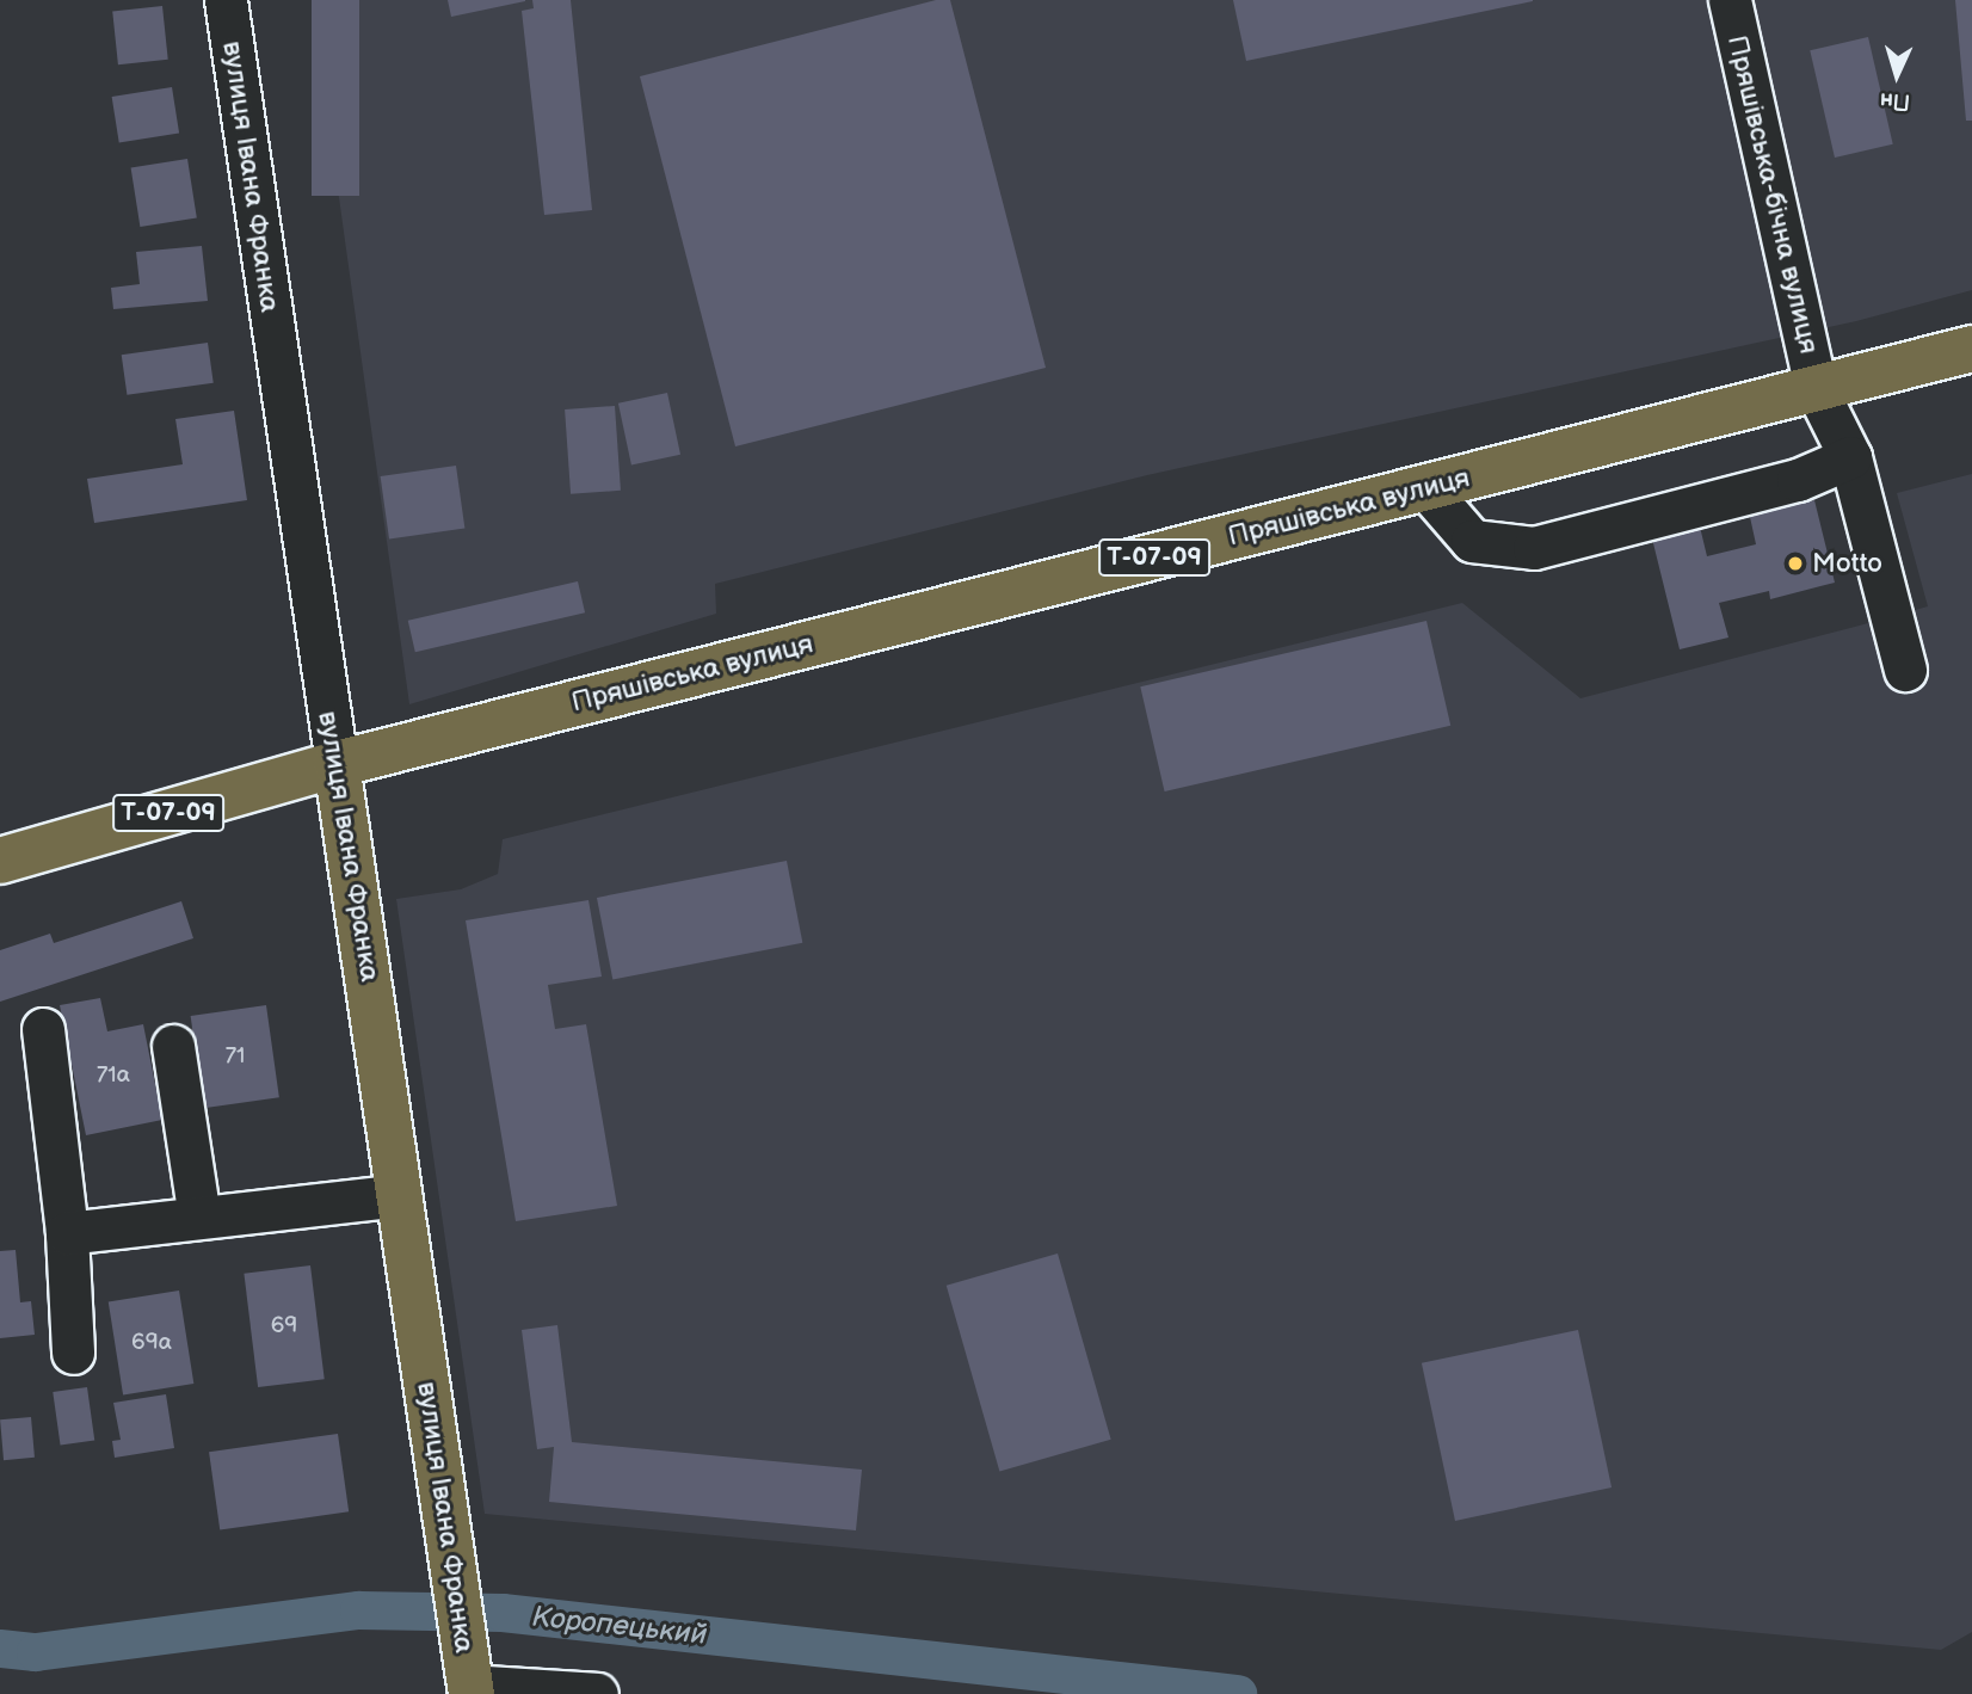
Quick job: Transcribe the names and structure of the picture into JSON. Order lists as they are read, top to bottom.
{
  "streets": {
    "main road": ["вулиця Івана Франка", "Пряшівська вулиця", "Т-07-09"],
    "street": ["Пряшівська-бічна вулиця"]
  },
  "crossings": [
    ["вулиця Івана Франка", "Пряшівська вулиця"],
    ["вулиця Івана Франка", "Т-07-09"],
    ["Пряшівська-бічна вулиця", "Пряшівська вулиця"],
    ["Пряшівська вулиця", "Т-07-09"]
  ],
  "water": ["Коропецький"],
  "places": ["Motto"],
  "house_numbers": [
    "71",
    "71а",
    "69",
    "69а"
  ],
  "north": "bottom"
}
